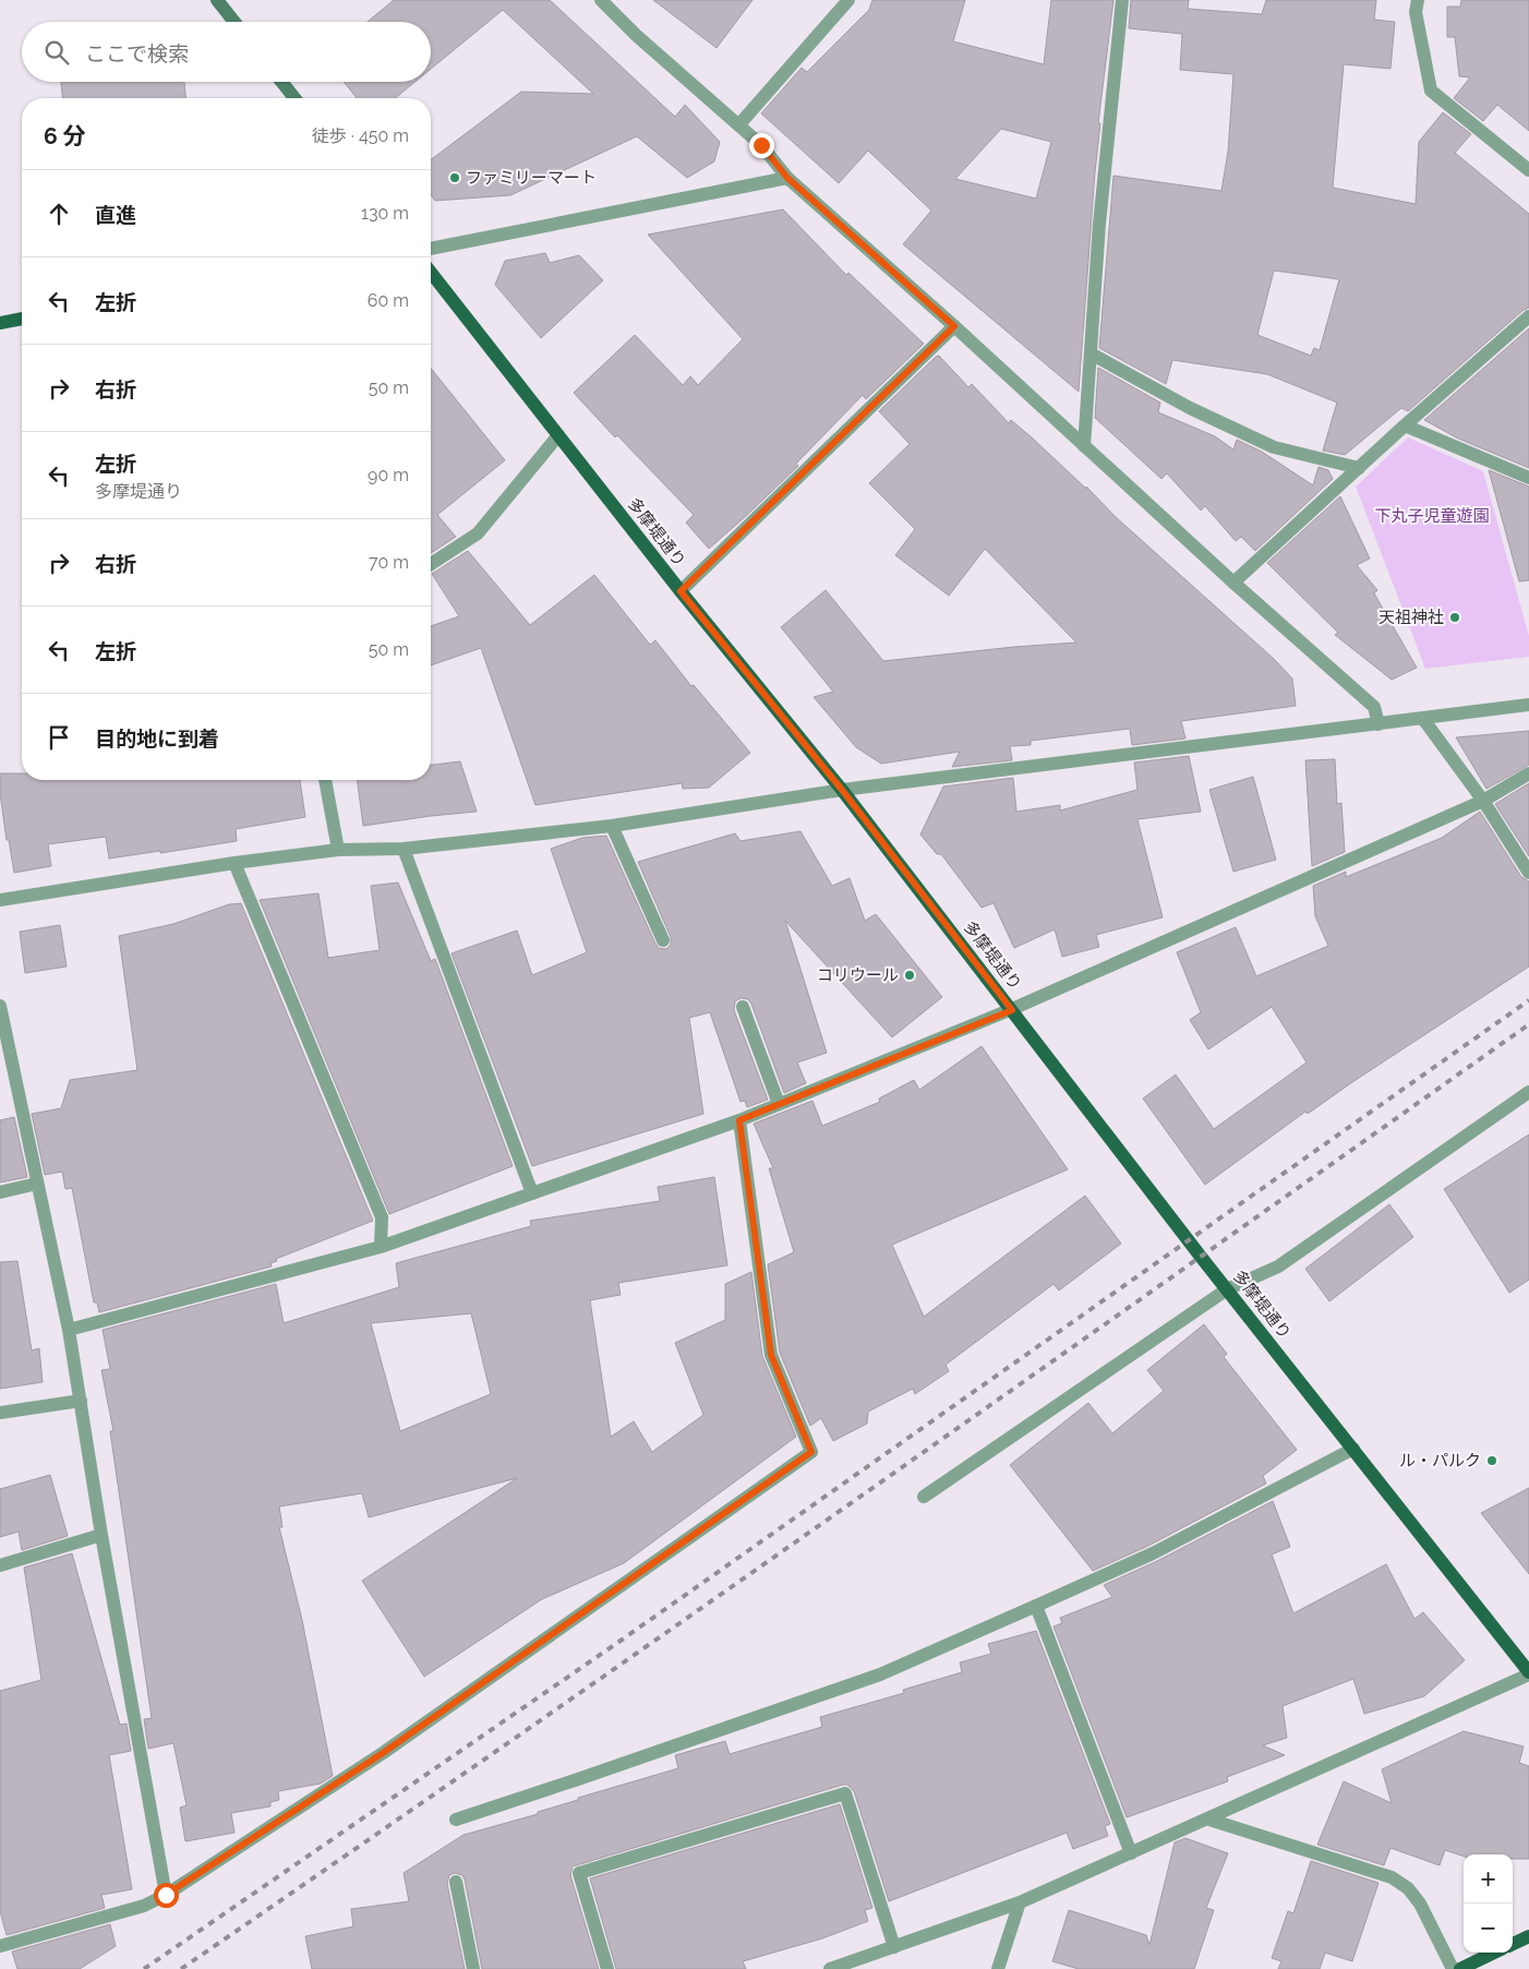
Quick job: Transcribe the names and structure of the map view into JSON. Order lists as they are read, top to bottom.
{
  "streets": {
    "main road": ["多摩堤通り"]
  },
  "parks": ["下丸子児童遊園"],
  "places": [
    "ファミリーマート",
    "天祖神社",
    "コリウール",
    "ル・パルク"
  ],
  "page": {
    "search": "ここで検索",
    "heading": ["6 分", "徒歩 · 450 m"],
    "list": [
      ["直進", "130 m"],
      ["左折", "60 m"],
      ["右折", "50 m"],
      ["左折", "多摩堤通り", "90 m"],
      ["右折", "70 m"],
      ["左折", "50 m"],
      "目的地に到着"
    ],
    "map_buttons": ["+", "−"]
  }
}
